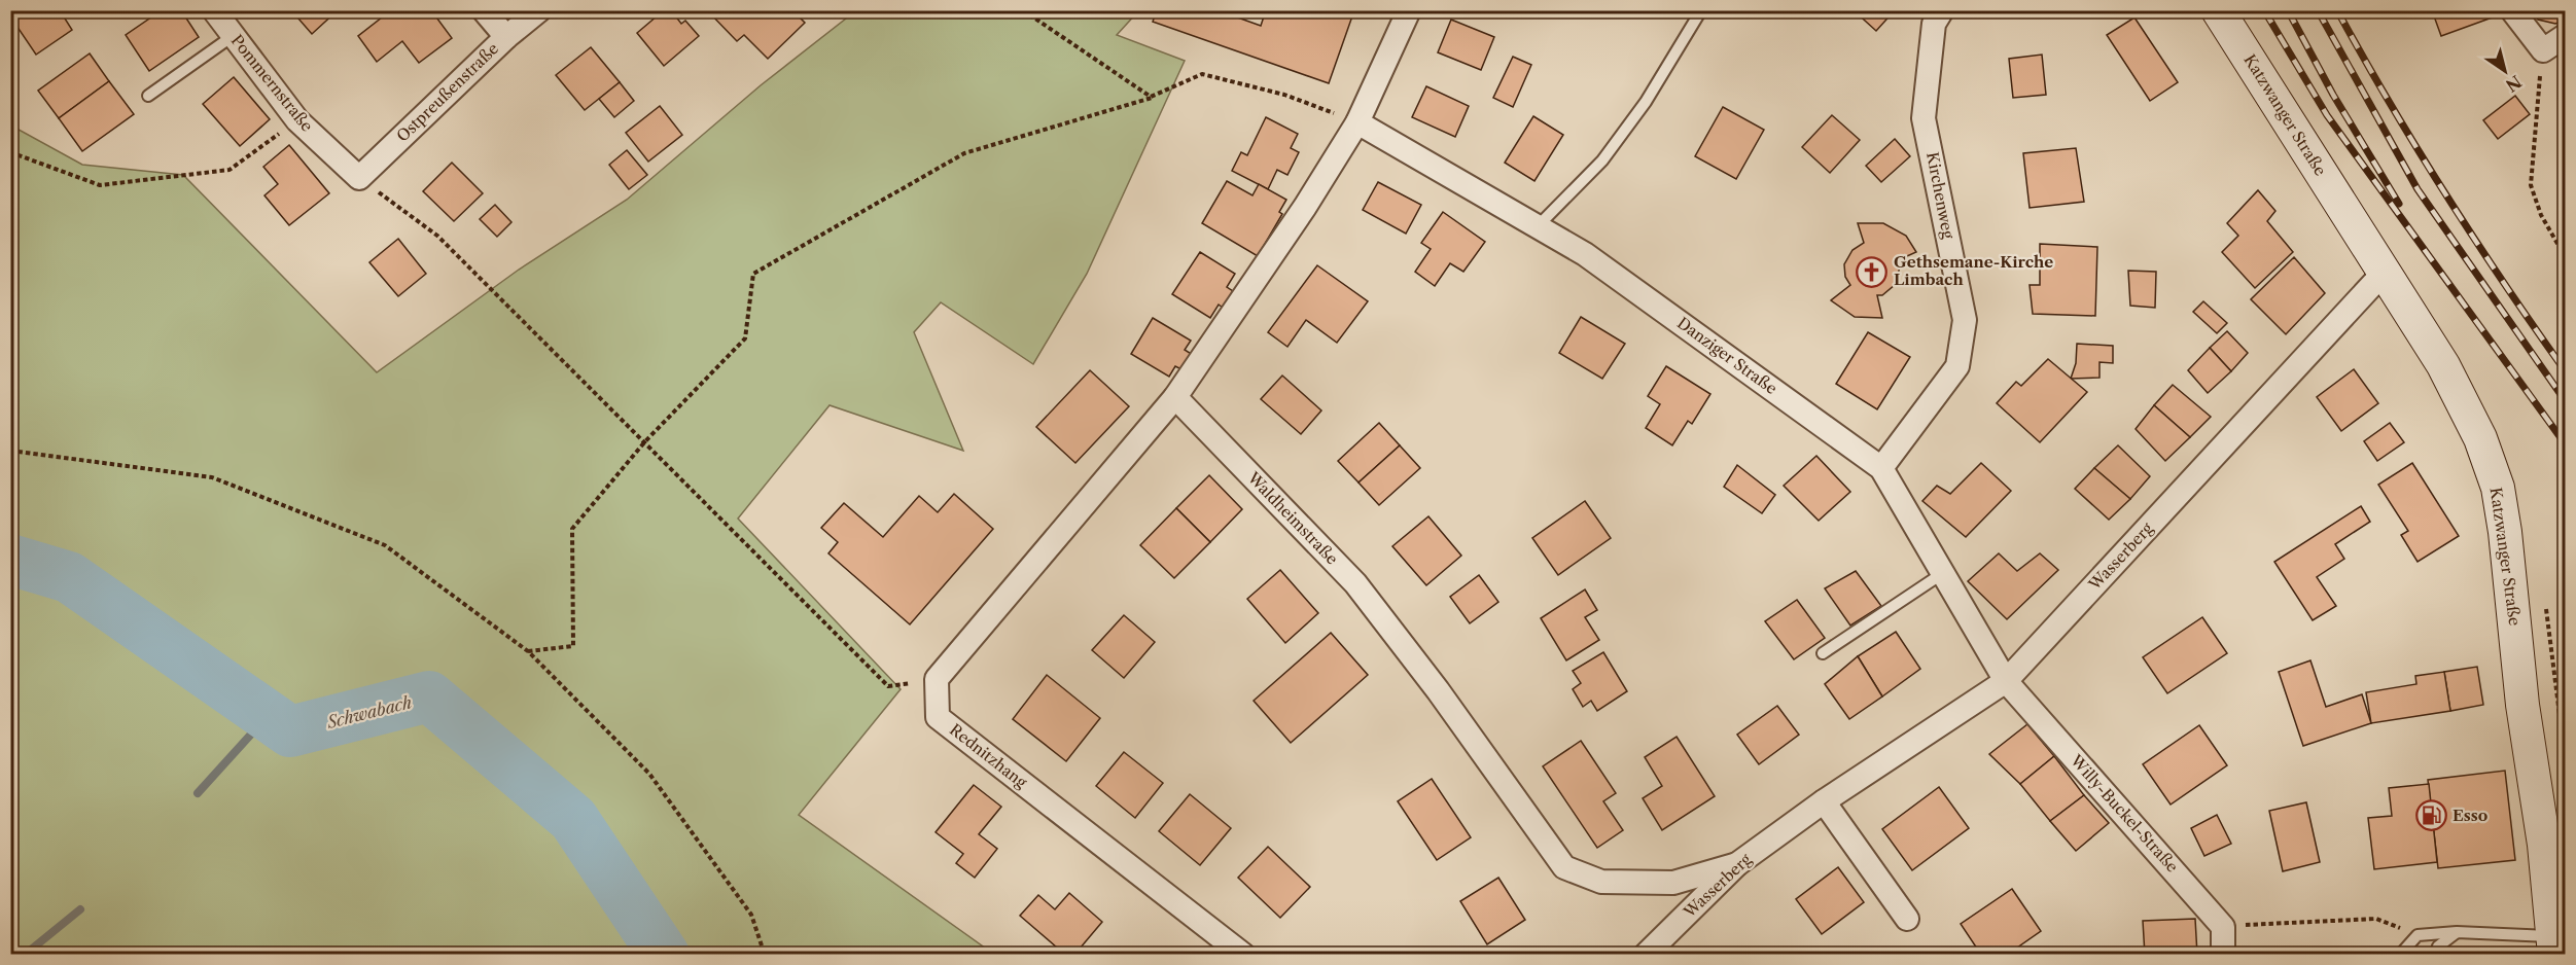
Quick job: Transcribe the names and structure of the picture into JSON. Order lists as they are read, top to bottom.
{
  "streets": {
    "main road": ["Katzwanger Straße"],
    "street": [
      "Pommernstraße",
      "Ostpreußenstraße",
      "Kirchenweg",
      "Danziger Straße",
      "Waldheimstraße",
      "Wasserberg",
      "Rednitzhang",
      "Willy-Buckel-Straße"
    ]
  },
  "crossings": [
    ["Pommernstraße", "Ostpreußenstraße"],
    ["Katzwanger Straße", "Wasserberg"],
    ["Kirchenweg", "Danziger Straße"],
    ["Danziger Straße", "Wasserberg"],
    ["Danziger Straße", "Willy-Buckel-Straße"],
    ["Waldheimstraße", "Wasserberg"],
    ["Wasserberg", "Willy-Buckel-Straße"]
  ],
  "water": ["Schwabach"],
  "places": {
    "church": ["Gethsemane-Kirche Limbach"],
    "fuel station": ["Esso"]
  },
  "north": "bottom right"
}
